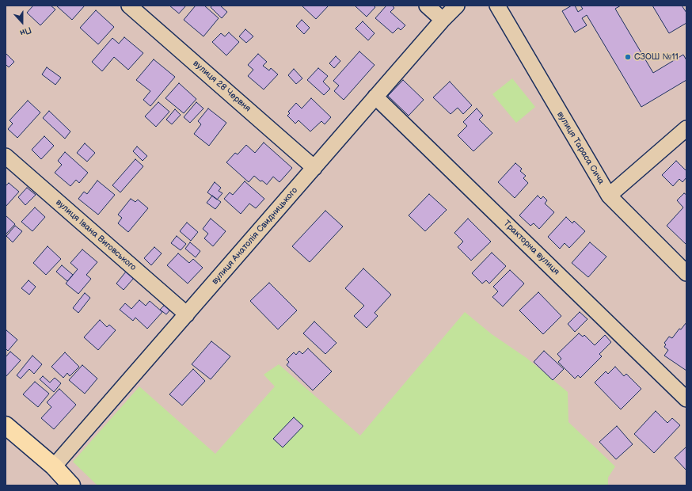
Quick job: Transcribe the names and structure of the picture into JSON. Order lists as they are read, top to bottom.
{
  "streets": {
    "street": [
      "вулиця 28 Червня",
      "вулиця Тараса Сича",
      "вулиця Івана Виговського",
      "вулиця Анатолія Свидницького",
      "Тракторна вулиця"
    ]
  },
  "crossings": [
    ["вулиця 28 Червня", "вулиця Анатолія Свидницького"],
    ["вулиця Івана Виговського", "вулиця Анатолія Свидницького"],
    ["вулиця Анатолія Свидницького", "Тракторна вулиця"]
  ],
  "places": ["СЗОШ №11"],
  "north": "bottom"
}
